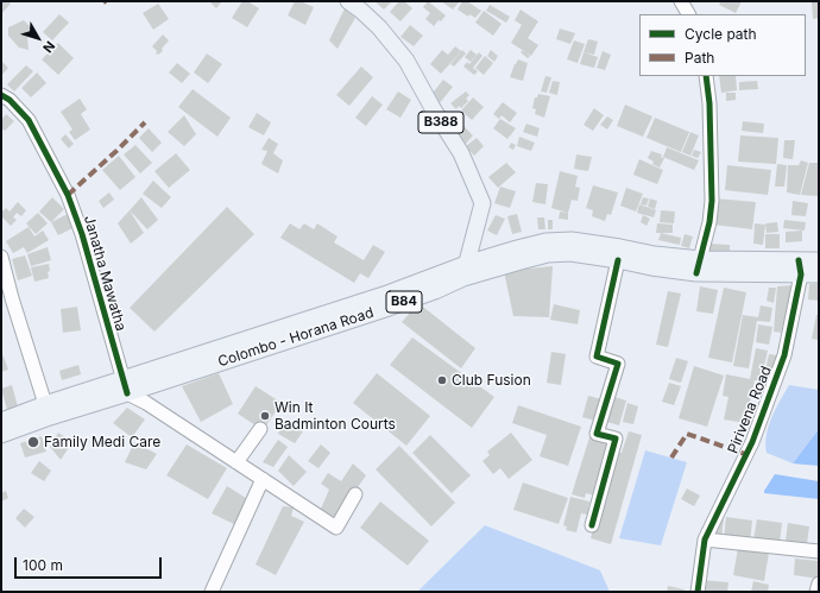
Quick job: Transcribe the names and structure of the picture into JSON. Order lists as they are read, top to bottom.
{
  "streets": {
    "main road": ["B388", "B84", "Colombo - Horana Road"],
    "street": ["Janatha Mawatha", "Pirivena Road"]
  },
  "crossings": [
    ["B388", "Colombo - Horana Road"],
    ["Janatha Mawatha", "Colombo - Horana Road"],
    ["Colombo - Horana Road", "Pirivena Road"]
  ],
  "places": ["Club Fusion", "Win It Badminton Courts", "Family Medi Care"],
  "legend": ["Cycle path", "Path"],
  "scale_bar": "100 m",
  "north": "bottom right"
}
